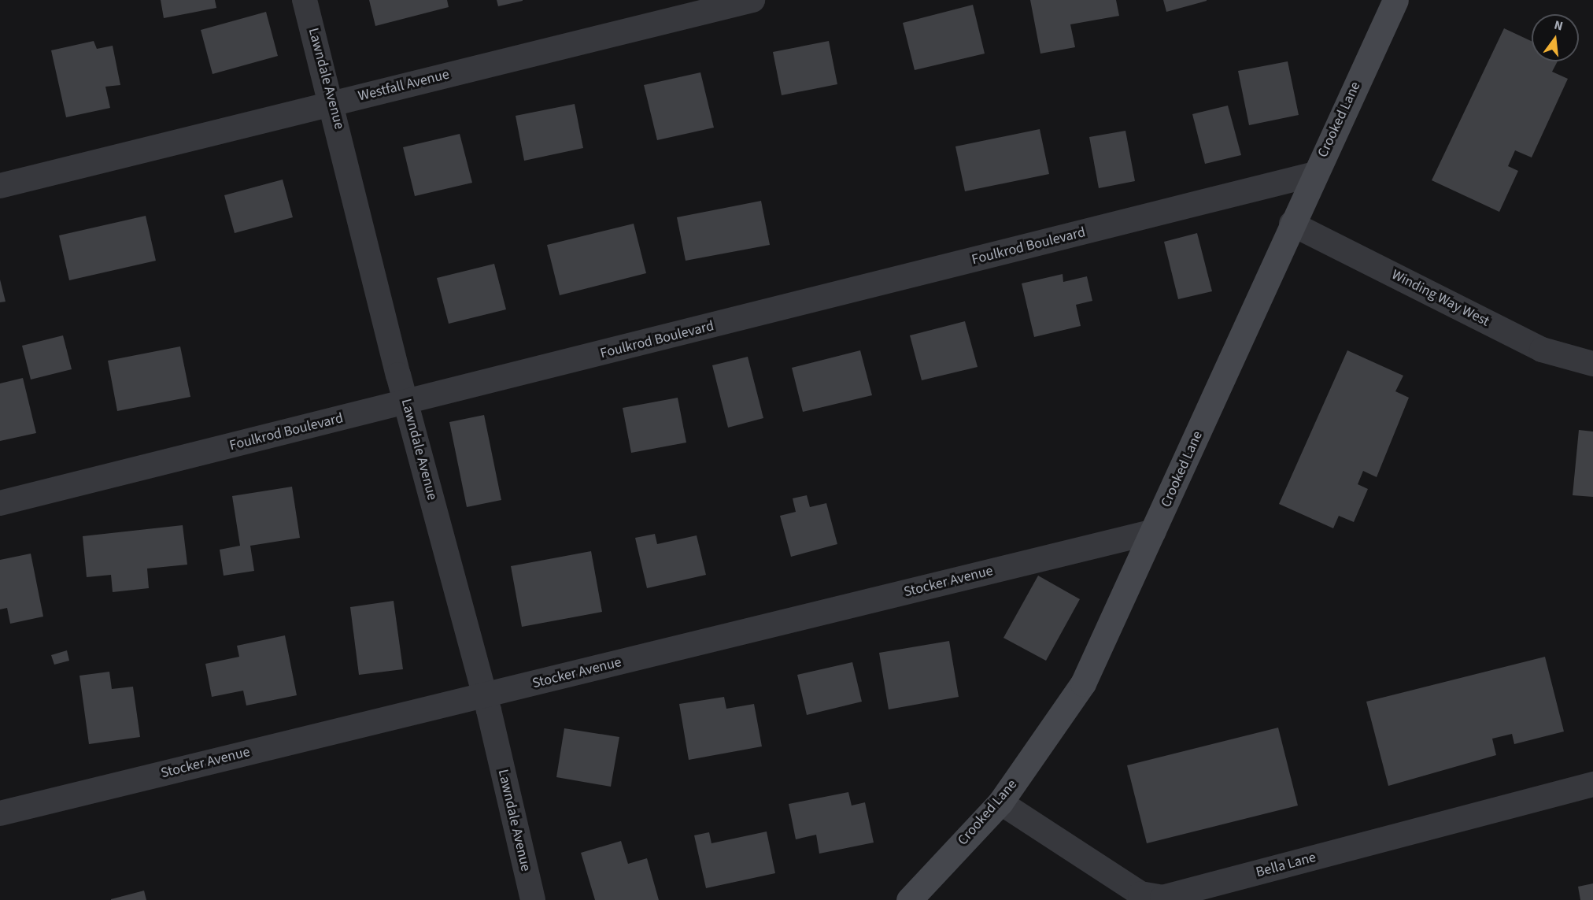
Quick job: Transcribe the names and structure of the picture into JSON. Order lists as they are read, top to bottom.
{
  "streets": {
    "street": [
      "Lawndale Avenue",
      "Westfall Avenue",
      "Crooked Lane",
      "Foulkrod Boulevard",
      "Winding Way West",
      "Stocker Avenue",
      "Bella Lane"
    ]
  },
  "crossings": [
    ["Lawndale Avenue", "Westfall Avenue"],
    ["Lawndale Avenue", "Foulkrod Boulevard"],
    ["Lawndale Avenue", "Stocker Avenue"],
    ["Crooked Lane", "Foulkrod Boulevard"],
    ["Crooked Lane", "Winding Way West"],
    ["Crooked Lane", "Stocker Avenue"],
    ["Crooked Lane", "Bella Lane"]
  ],
  "north": "top"
}
